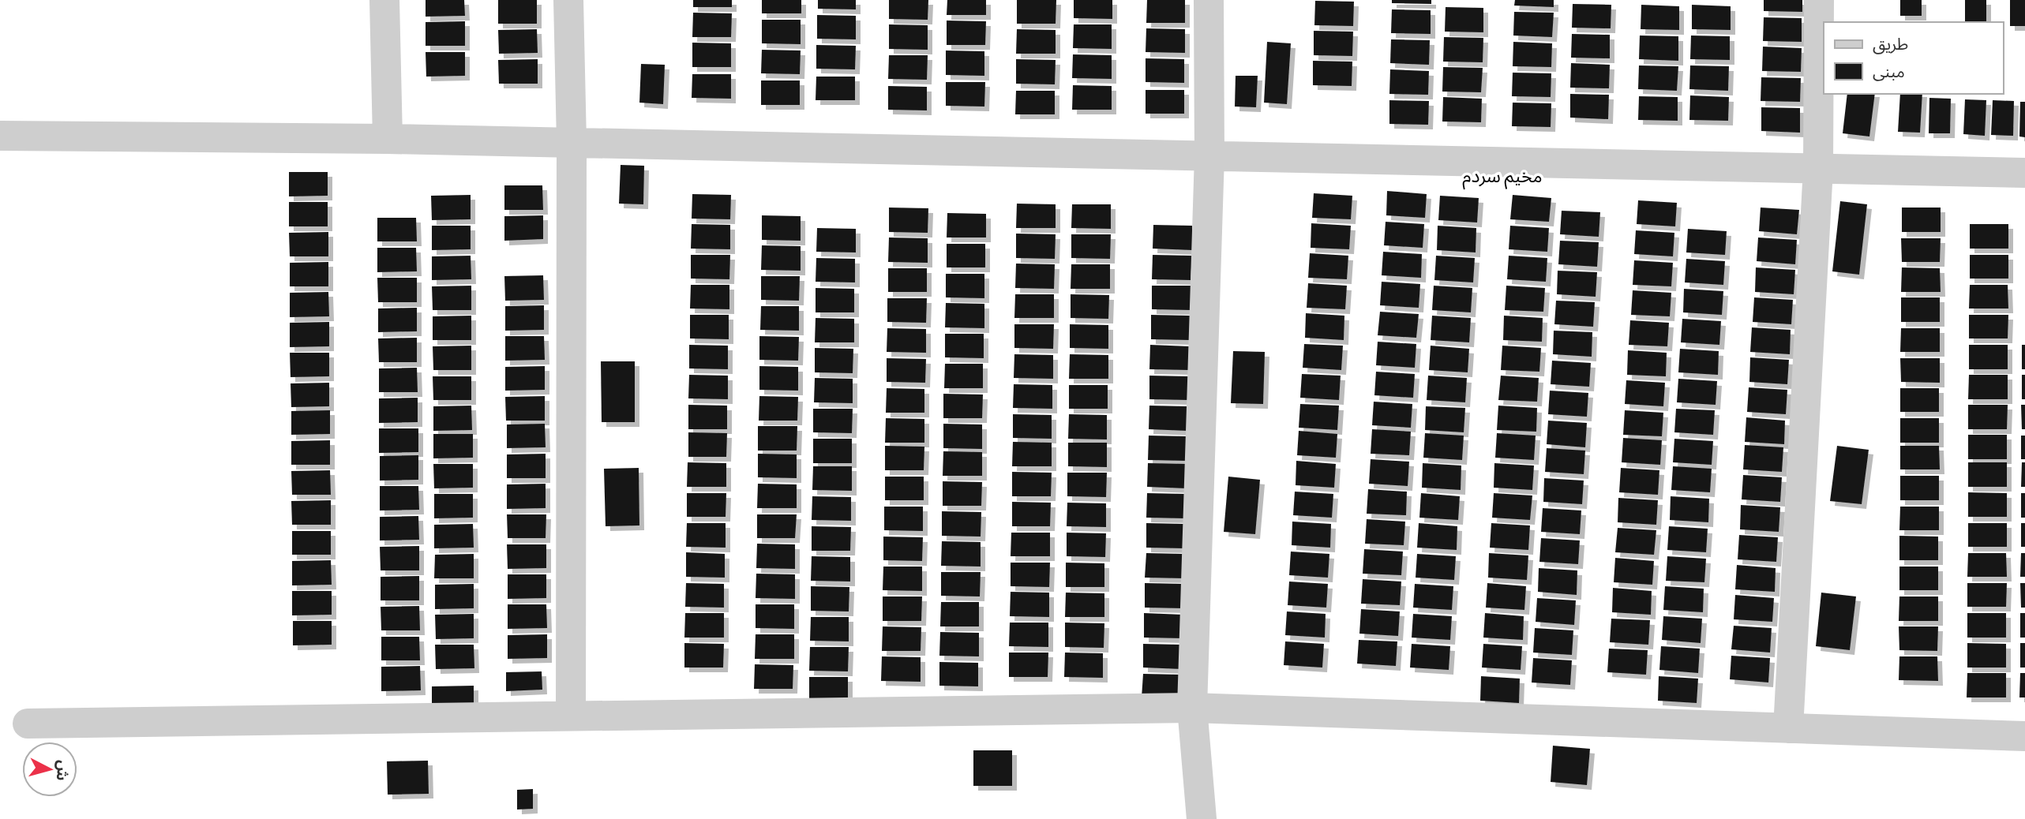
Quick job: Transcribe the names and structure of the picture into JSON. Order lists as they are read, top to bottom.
{
  "districts": ["مخيم سردم"],
  "legend": ["طريق", "مبنى"],
  "north": "right"
}
